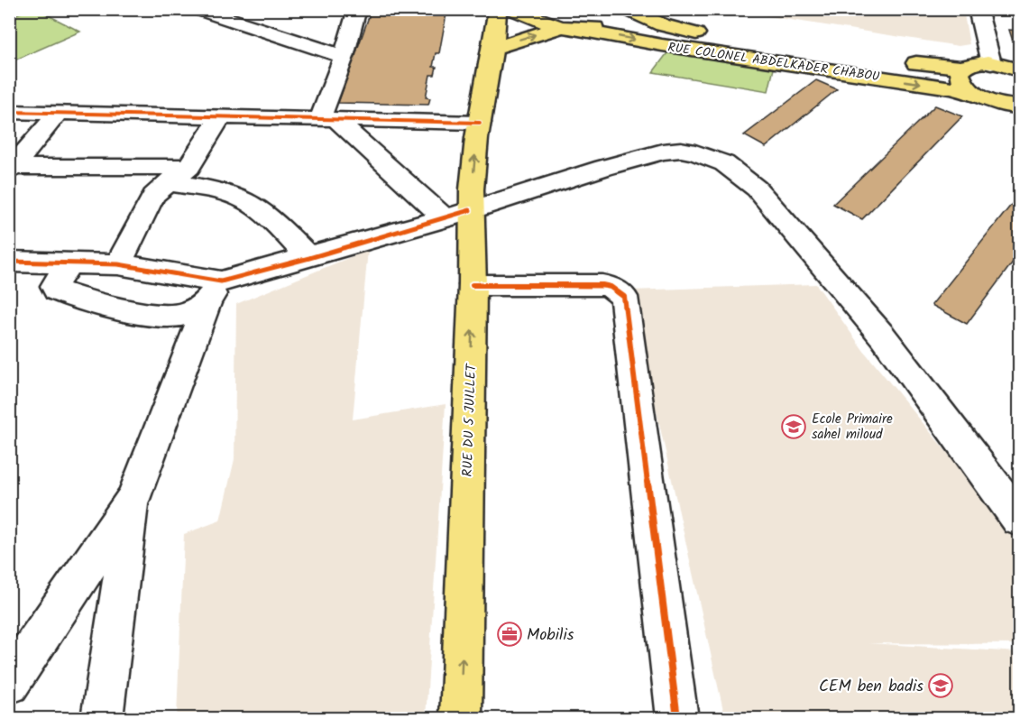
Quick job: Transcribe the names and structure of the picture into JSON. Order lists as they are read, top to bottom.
{
  "streets": {
    "main road": ["RUE COLONEL ABDELKADER CHABOU", "RUE DU 5 JUILLET"]
  },
  "one_way": ["RUE DU 5 JUILLET"],
  "places": {
    "school or university": ["Ecole Primaire sahel miloud", "CEM ben badis"],
    "office": ["Mobilis"]
  }
}
